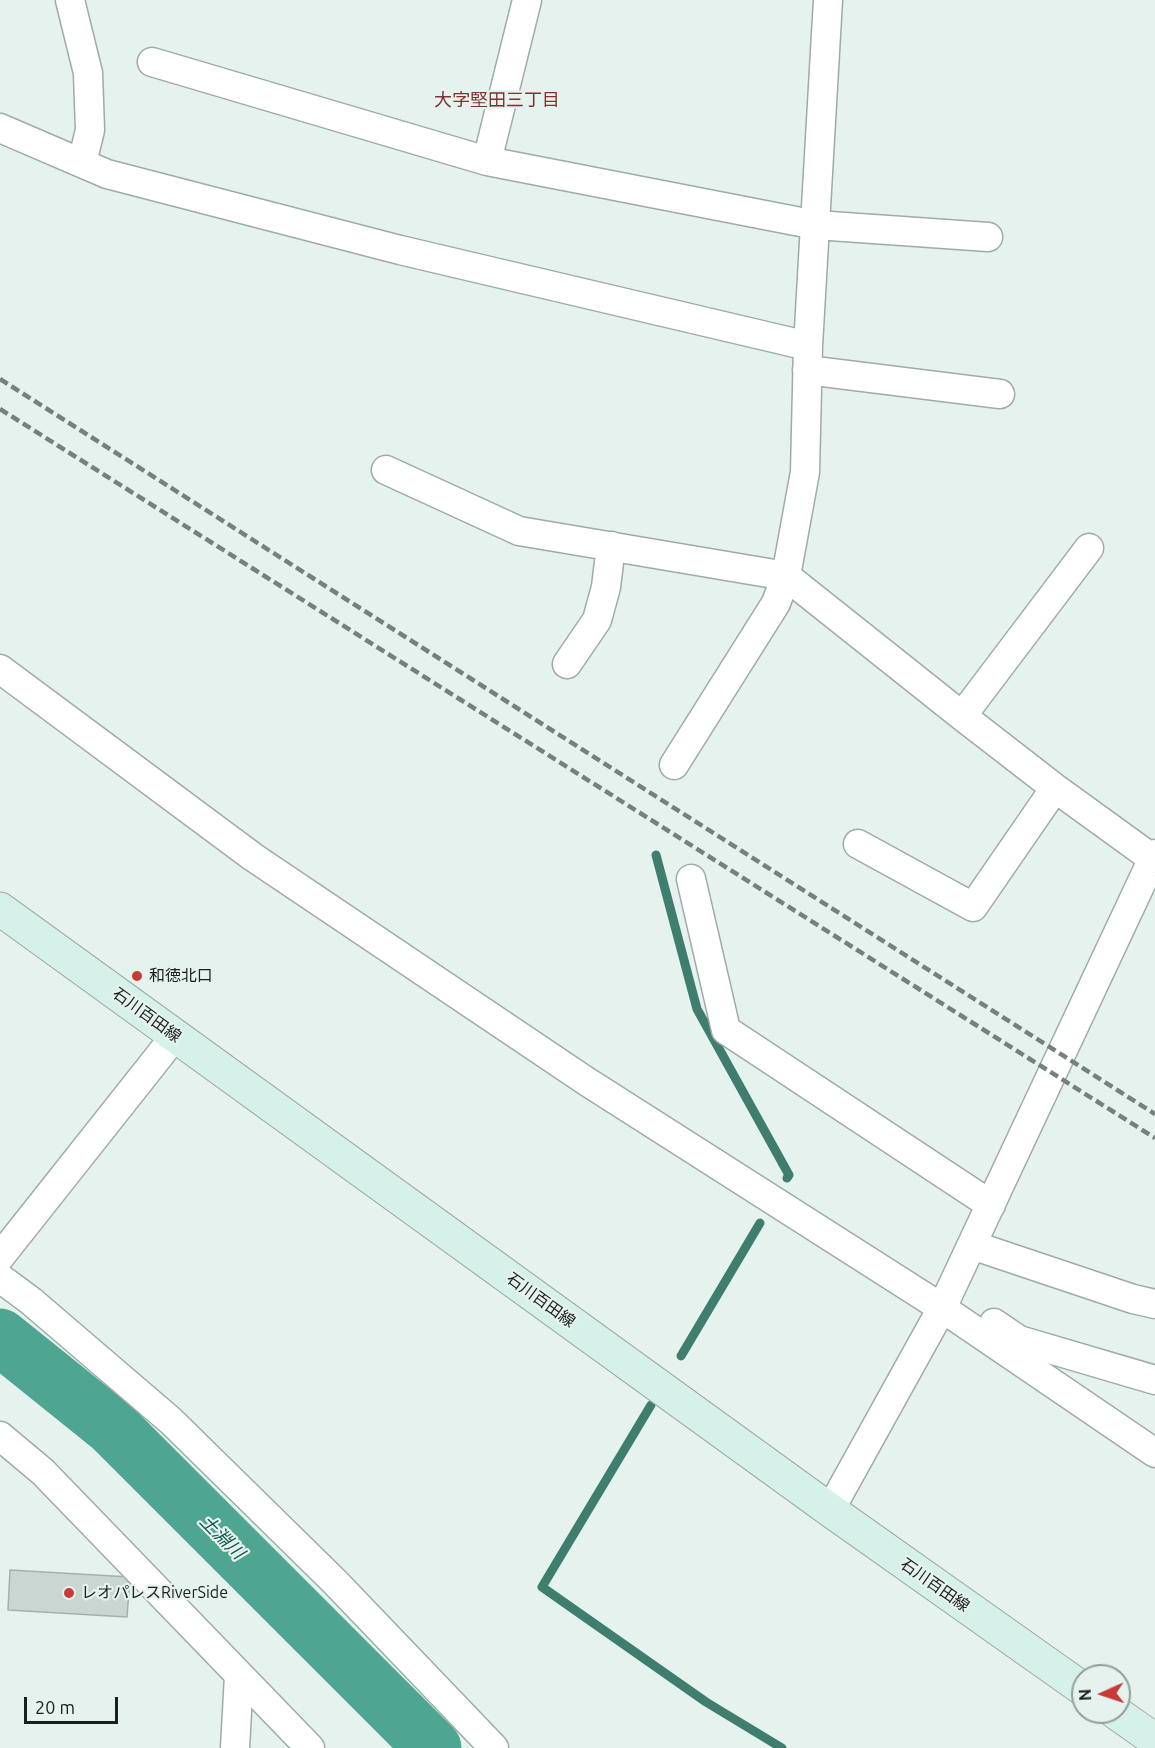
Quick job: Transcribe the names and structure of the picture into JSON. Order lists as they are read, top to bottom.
{
  "streets": {
    "main road": ["石川百田線"]
  },
  "districts": ["大字堅田三丁目"],
  "water": ["土淵川"],
  "places": ["和徳北口", "レオパレスRiverSide"],
  "scale_bar": "20 m",
  "north": "left"
}
